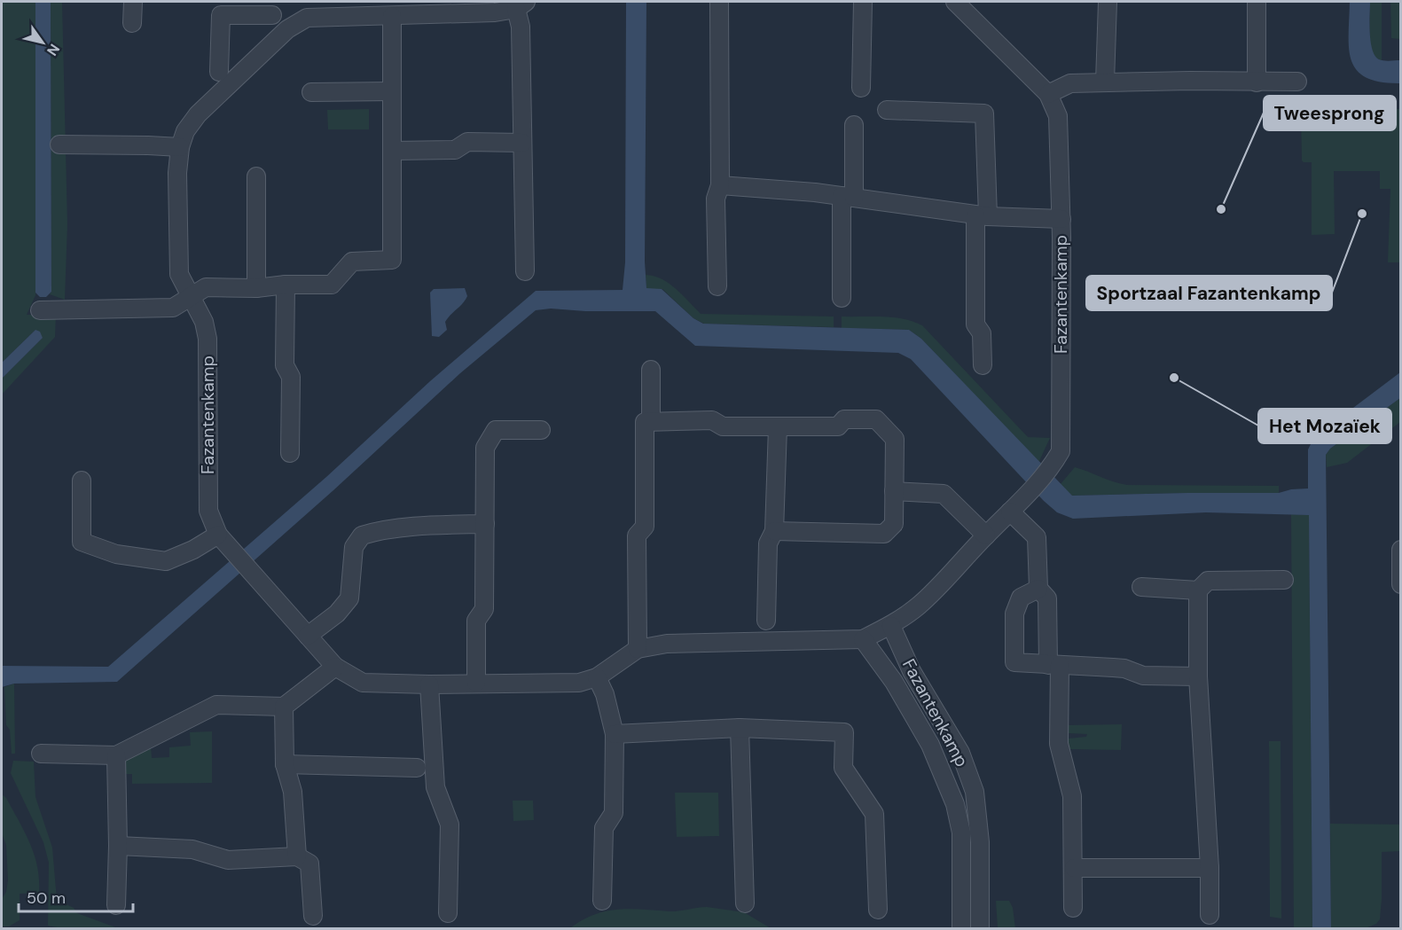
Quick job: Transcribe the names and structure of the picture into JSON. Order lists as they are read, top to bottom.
{
  "streets": {
    "street": ["Fazantenkamp"]
  },
  "places": ["Tweesprong", "Sportzaal Fazantenkamp", "Het Mozaïek"],
  "scale_bar": "50 m",
  "north": "bottom right"
}
